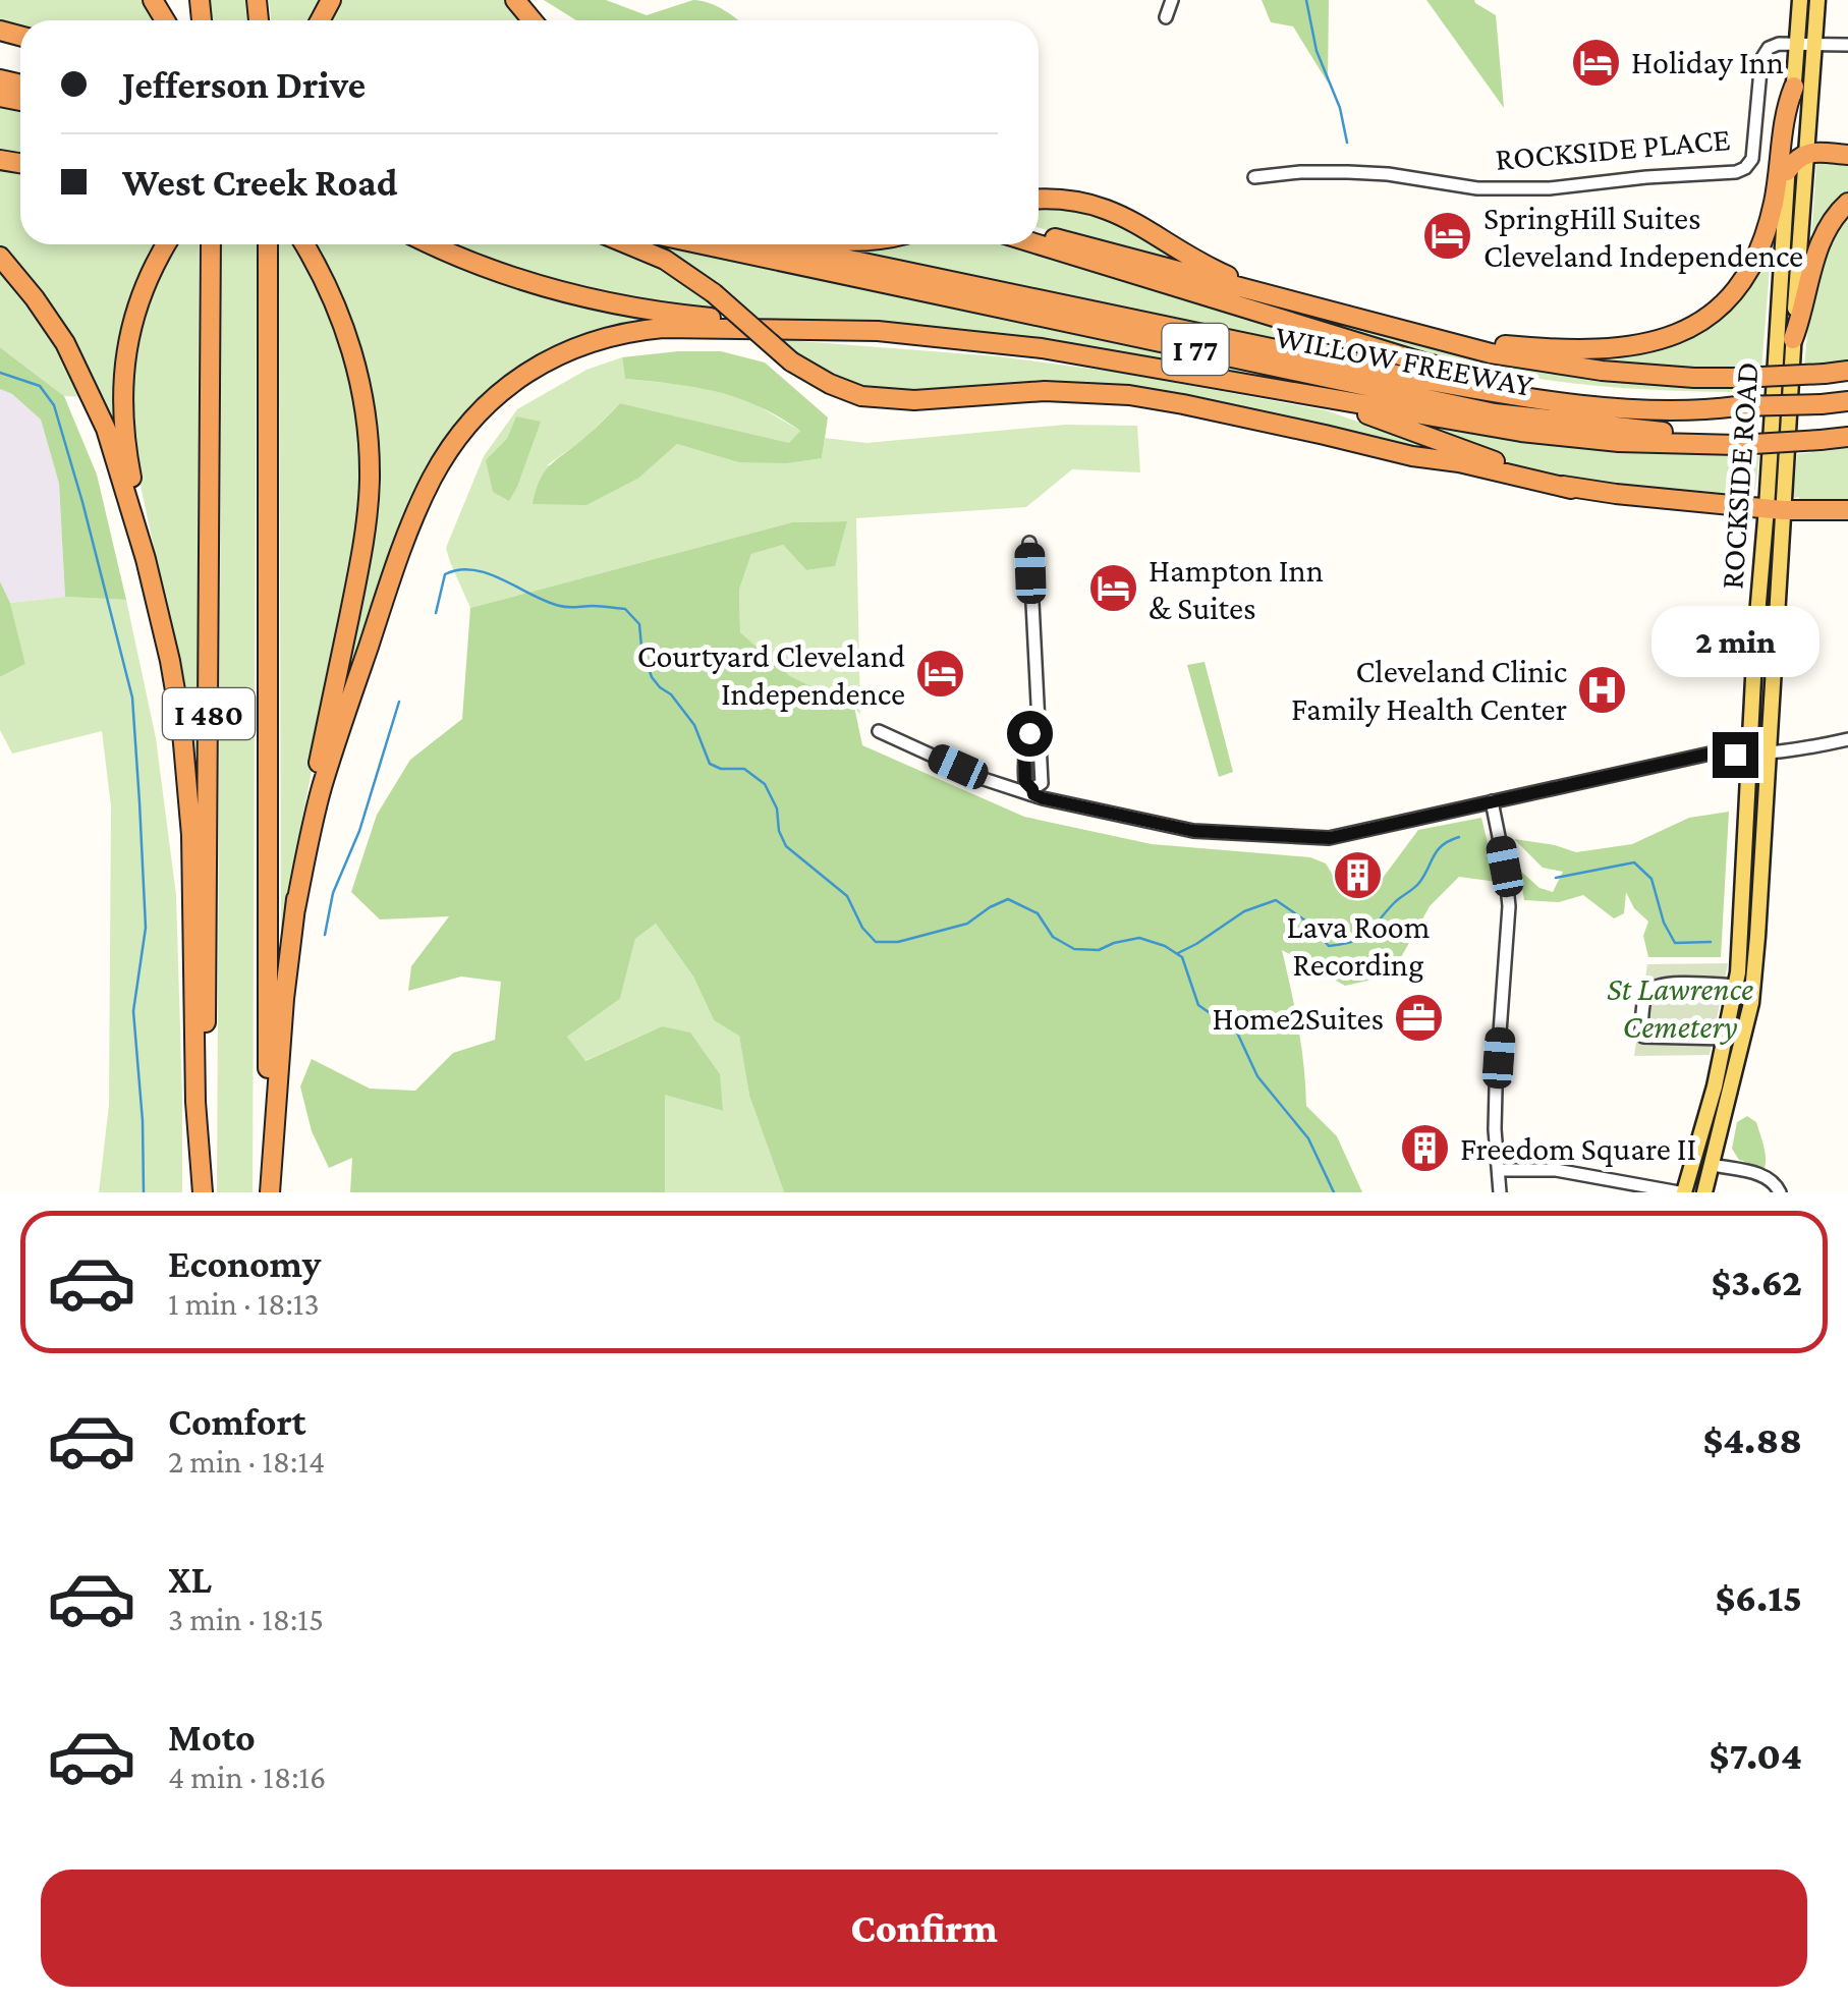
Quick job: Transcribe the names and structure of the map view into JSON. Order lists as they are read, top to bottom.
{
  "streets": {
    "highway": ["I 77", "WILLOW FREEWAY", "I 480"],
    "main road": ["ROCKSIDE ROAD"],
    "street": ["ROCKSIDE PLACE"]
  },
  "crossings": [
    ["ROCKSIDE PLACE", "ROCKSIDE ROAD"]
  ],
  "parks": ["St Lawrence Cemetery"],
  "places": {
    "hotel": [
      "Holiday Inn",
      "SpringHill Suites Cleveland Independence",
      "Hampton Inn & Suites",
      "Courtyard Cleveland Independence"
    ],
    "hospital": ["Cleveland Clinic Family Health Center"],
    "building": ["Lava Room Recording", "Freedom Square II"],
    "office": ["Home2Suites"]
  },
  "page": {
    "banner": ["Jefferson Drive", "West Creek Road"],
    "bubble": "2 min",
    "list": [
      {
        "name": "Economy",
        "note": "1 min · 18:13",
        "value": "$3.62"
      },
      {
        "name": "Comfort",
        "note": "2 min · 18:14",
        "value": "$4.88"
      },
      {
        "name": "XL",
        "note": "3 min · 18:15",
        "value": "$6.15"
      },
      {
        "name": "Moto",
        "note": "4 min · 18:16",
        "value": "$7.04"
      }
    ],
    "buttons": "Confirm"
  }
}
